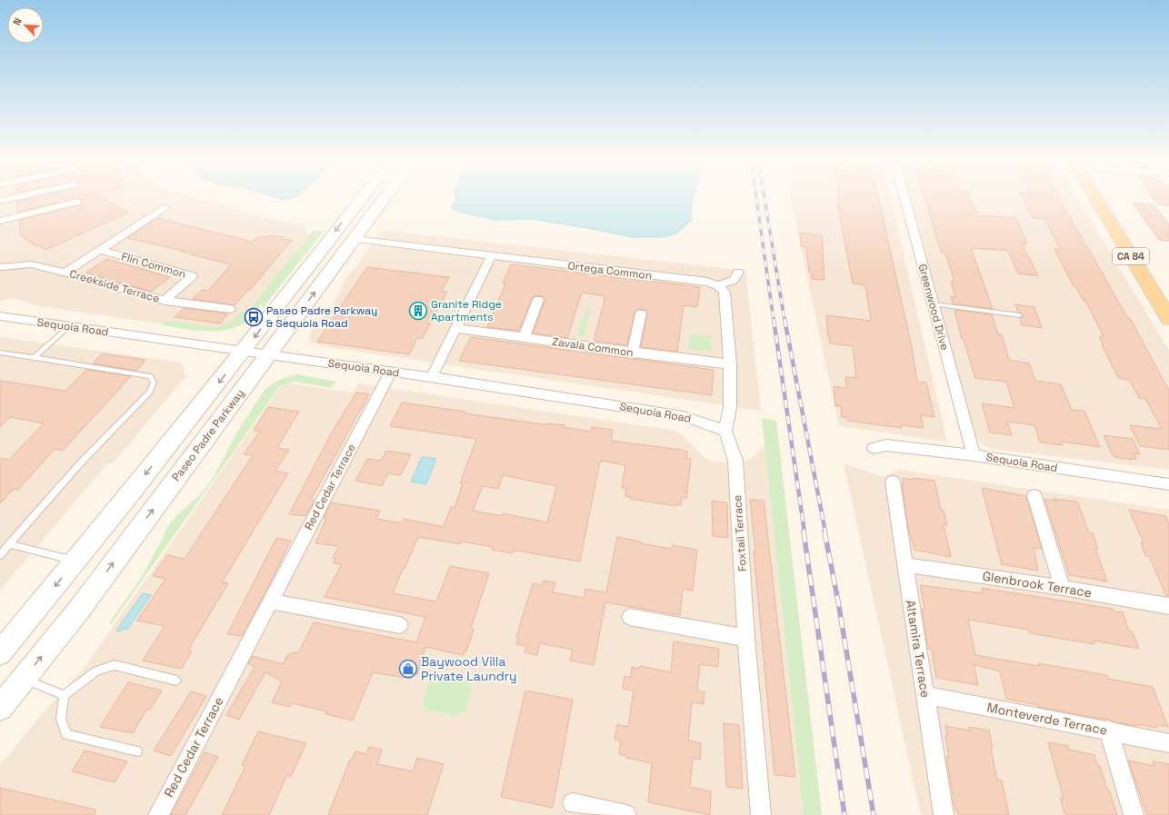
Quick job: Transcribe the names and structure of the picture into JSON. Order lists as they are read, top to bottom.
{
  "streets": {
    "main road": ["CA 84", "Paseo Padre Parkway"],
    "street": [
      "Flin Common",
      "Ortega Common",
      "Creekside Terrace",
      "Greenwood Drive",
      "Sequoia Road",
      "Zavala Common",
      "Red Cedar Terrace",
      "Foxtail Terrace",
      "Glenbrook Terrace",
      "Altamira Terrace",
      "Monteverde Terrace"
    ]
  },
  "crossings": [
    ["Flin Common", "Creekside Terrace"],
    ["Ortega Common", "Paseo Padre Parkway"],
    ["Greenwood Drive", "Sequoia Road"],
    ["Sequoia Road", "Paseo Padre Parkway"],
    ["Sequoia Road", "Red Cedar Terrace"],
    ["Sequoia Road", "Foxtail Terrace"],
    ["Glenbrook Terrace", "Altamira Terrace"],
    ["Altamira Terrace", "Monteverde Terrace"]
  ],
  "places": {
    "building": ["Granite Ridge Apartments"],
    "bus stop": ["Paseo Padre Parkway & Sequoia Road"],
    "shop": ["Baywood Villa Private Laundry"]
  },
  "north": "top left"
}
